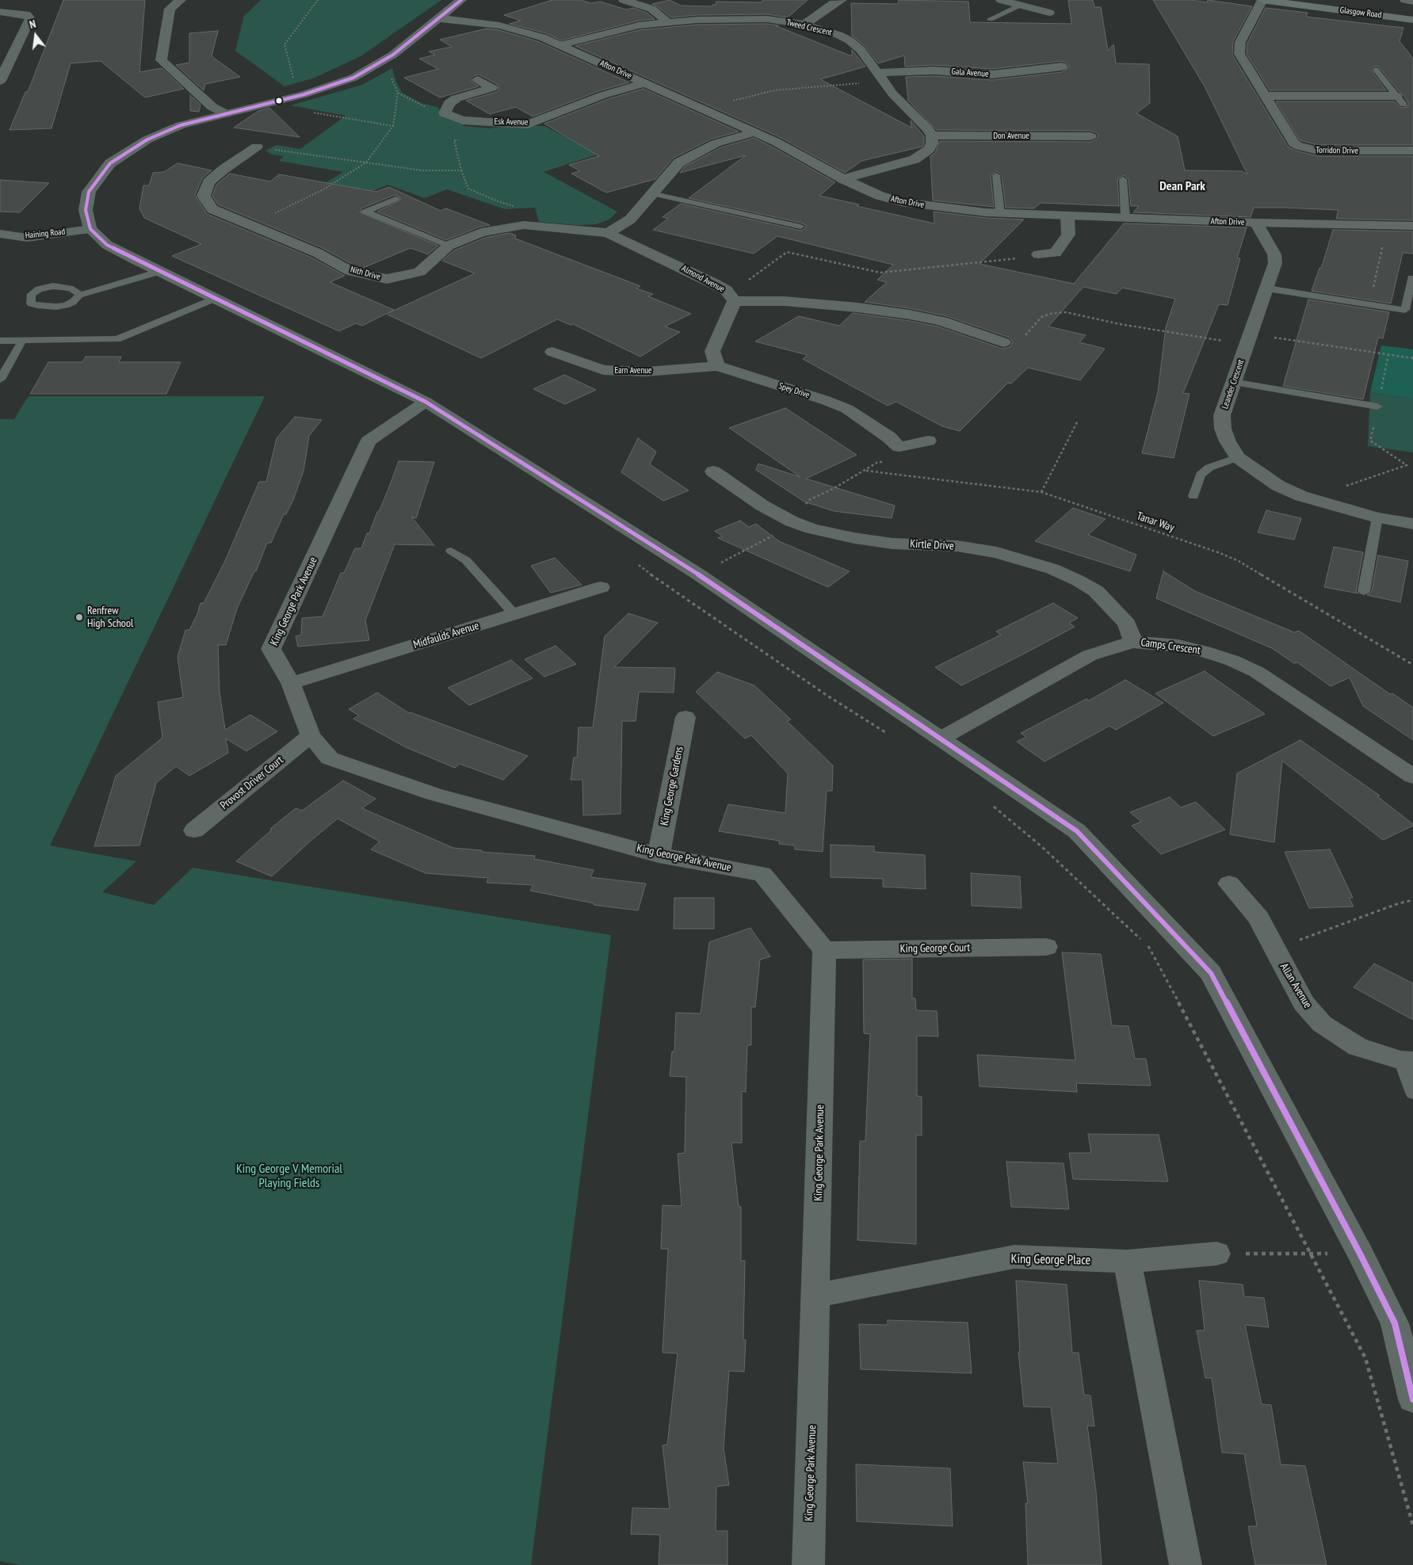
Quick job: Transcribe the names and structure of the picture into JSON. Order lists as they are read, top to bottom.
{
  "streets": {
    "main road": ["Glasgow Road"],
    "street": [
      "Tweed Crescent",
      "Afton Drive",
      "Gala Avenue",
      "Esk Avenue",
      "Don Avenue",
      "Torridon Drive",
      "Haining Road",
      "Nith Drive",
      "Almond Avenue",
      "Earn Avenue",
      "Leander Crescent",
      "Spey Drive",
      "Kirtle Drive",
      "King George Park Avenue",
      "Midfaulds Avenue",
      "Camps Crescent",
      "Provost Driver Court",
      "King George Gardens",
      "King George Court",
      "Allan Avenue",
      "King George Place"
    ],
    "path": ["Tanar Way"]
  },
  "crossings": [
    ["Glasgow Road", "Torridon Drive"],
    ["Tweed Crescent", "Afton Drive"],
    ["Tweed Crescent", "Gala Avenue"],
    ["Tweed Crescent", "Don Avenue"],
    ["Afton Drive", "Esk Avenue"],
    ["Afton Drive", "Leander Crescent"],
    ["Nith Drive", "Almond Avenue"],
    ["Earn Avenue", "Spey Drive"],
    ["Kirtle Drive", "Camps Crescent"],
    ["King George Park Avenue", "Midfaulds Avenue"],
    ["King George Park Avenue", "Provost Driver Court"],
    ["King George Park Avenue", "King George Gardens"],
    ["King George Park Avenue", "King George Court"],
    ["King George Park Avenue", "King George Place"]
  ],
  "districts": ["Dean Park"],
  "parks": ["King George V Memorial Playing Fields"],
  "places": ["Renfrew High School"],
  "north": "top"
}
